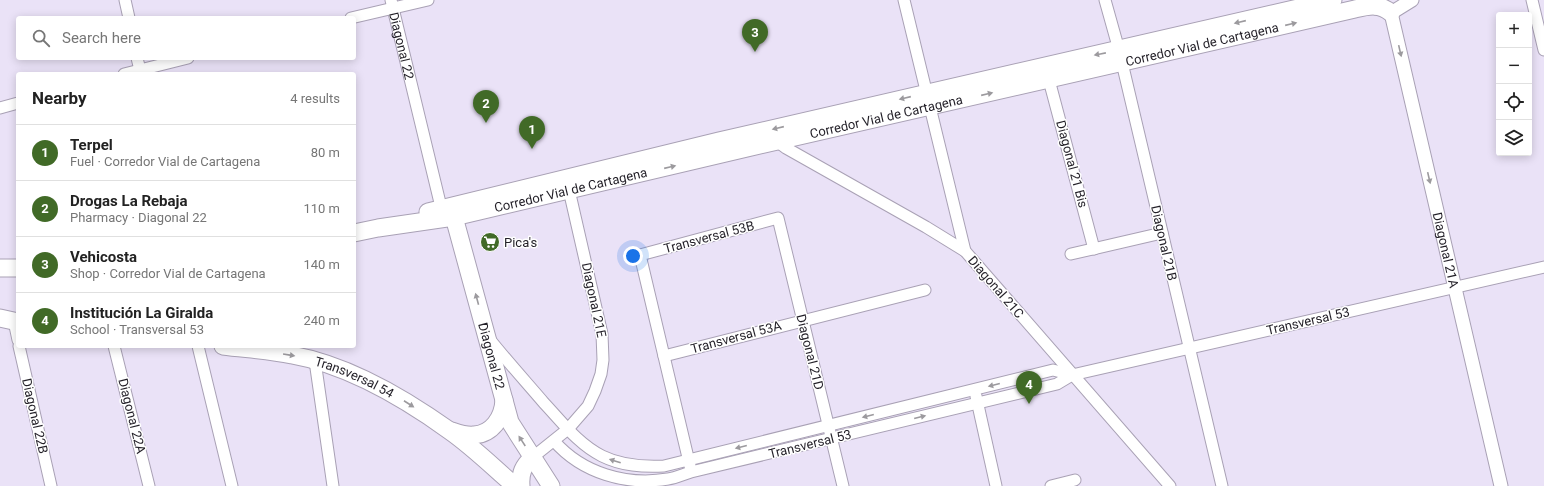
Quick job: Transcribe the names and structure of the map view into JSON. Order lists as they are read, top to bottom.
{
  "streets": {
    "main road": ["Corredor Vial de Cartagena", "Diagonal 22", "Transversal 54"],
    "street": [
      "Diagonal 21 Bis",
      "Transversal 53B",
      "Diagonal 21B",
      "Diagonal 21A",
      "Diagonal 21C",
      "Diagonal 21E",
      "Transversal 53",
      "Transversal 53A",
      "Diagonal 21D",
      "Diagonal 22B",
      "Diagonal 22A"
    ]
  },
  "crossings": [
    ["Corredor Vial de Cartagena", "Diagonal 22"],
    ["Corredor Vial de Cartagena", "Diagonal 21 Bis"],
    ["Corredor Vial de Cartagena", "Diagonal 21B"],
    ["Corredor Vial de Cartagena", "Diagonal 21A"],
    ["Corredor Vial de Cartagena", "Diagonal 21C"],
    ["Corredor Vial de Cartagena", "Diagonal 21E"],
    ["Diagonal 22", "Diagonal 21E"],
    ["Diagonal 22", "Transversal 53"],
    ["Transversal 53B", "Transversal 53A"],
    ["Transversal 53B", "Diagonal 21D"],
    ["Diagonal 21B", "Transversal 53"],
    ["Diagonal 21A", "Transversal 53"],
    ["Diagonal 21C", "Transversal 53"],
    ["Diagonal 21E", "Transversal 53"],
    ["Transversal 53", "Diagonal 21D"],
    ["Transversal 53A", "Diagonal 21D"]
  ],
  "one_way": ["Diagonal 22", "Diagonal 21A", "Transversal 54"],
  "places": {
    "supermarket": ["Pica's"]
  },
  "page": {
    "map_buttons": ["+", "−"],
    "search": "Search here",
    "pins": [
      "3",
      "2",
      "1",
      "4"
    ],
    "heading": ["Nearby", "4 results"],
    "list": [
      {
        "mark": "1",
        "name": "Terpel",
        "note": "Fuel · Corredor Vial de Cartagena",
        "value": "80 m"
      },
      {
        "mark": "2",
        "name": "Drogas La Rebaja",
        "note": "Pharmacy · Diagonal 22",
        "value": "110 m"
      },
      {
        "mark": "3",
        "name": "Vehicosta",
        "note": "Shop · Corredor Vial de Cartagena",
        "value": "140 m"
      },
      {
        "mark": "4",
        "name": "Institución La Giralda",
        "note": "School · Transversal 53",
        "value": "240 m"
      }
    ]
  }
}
